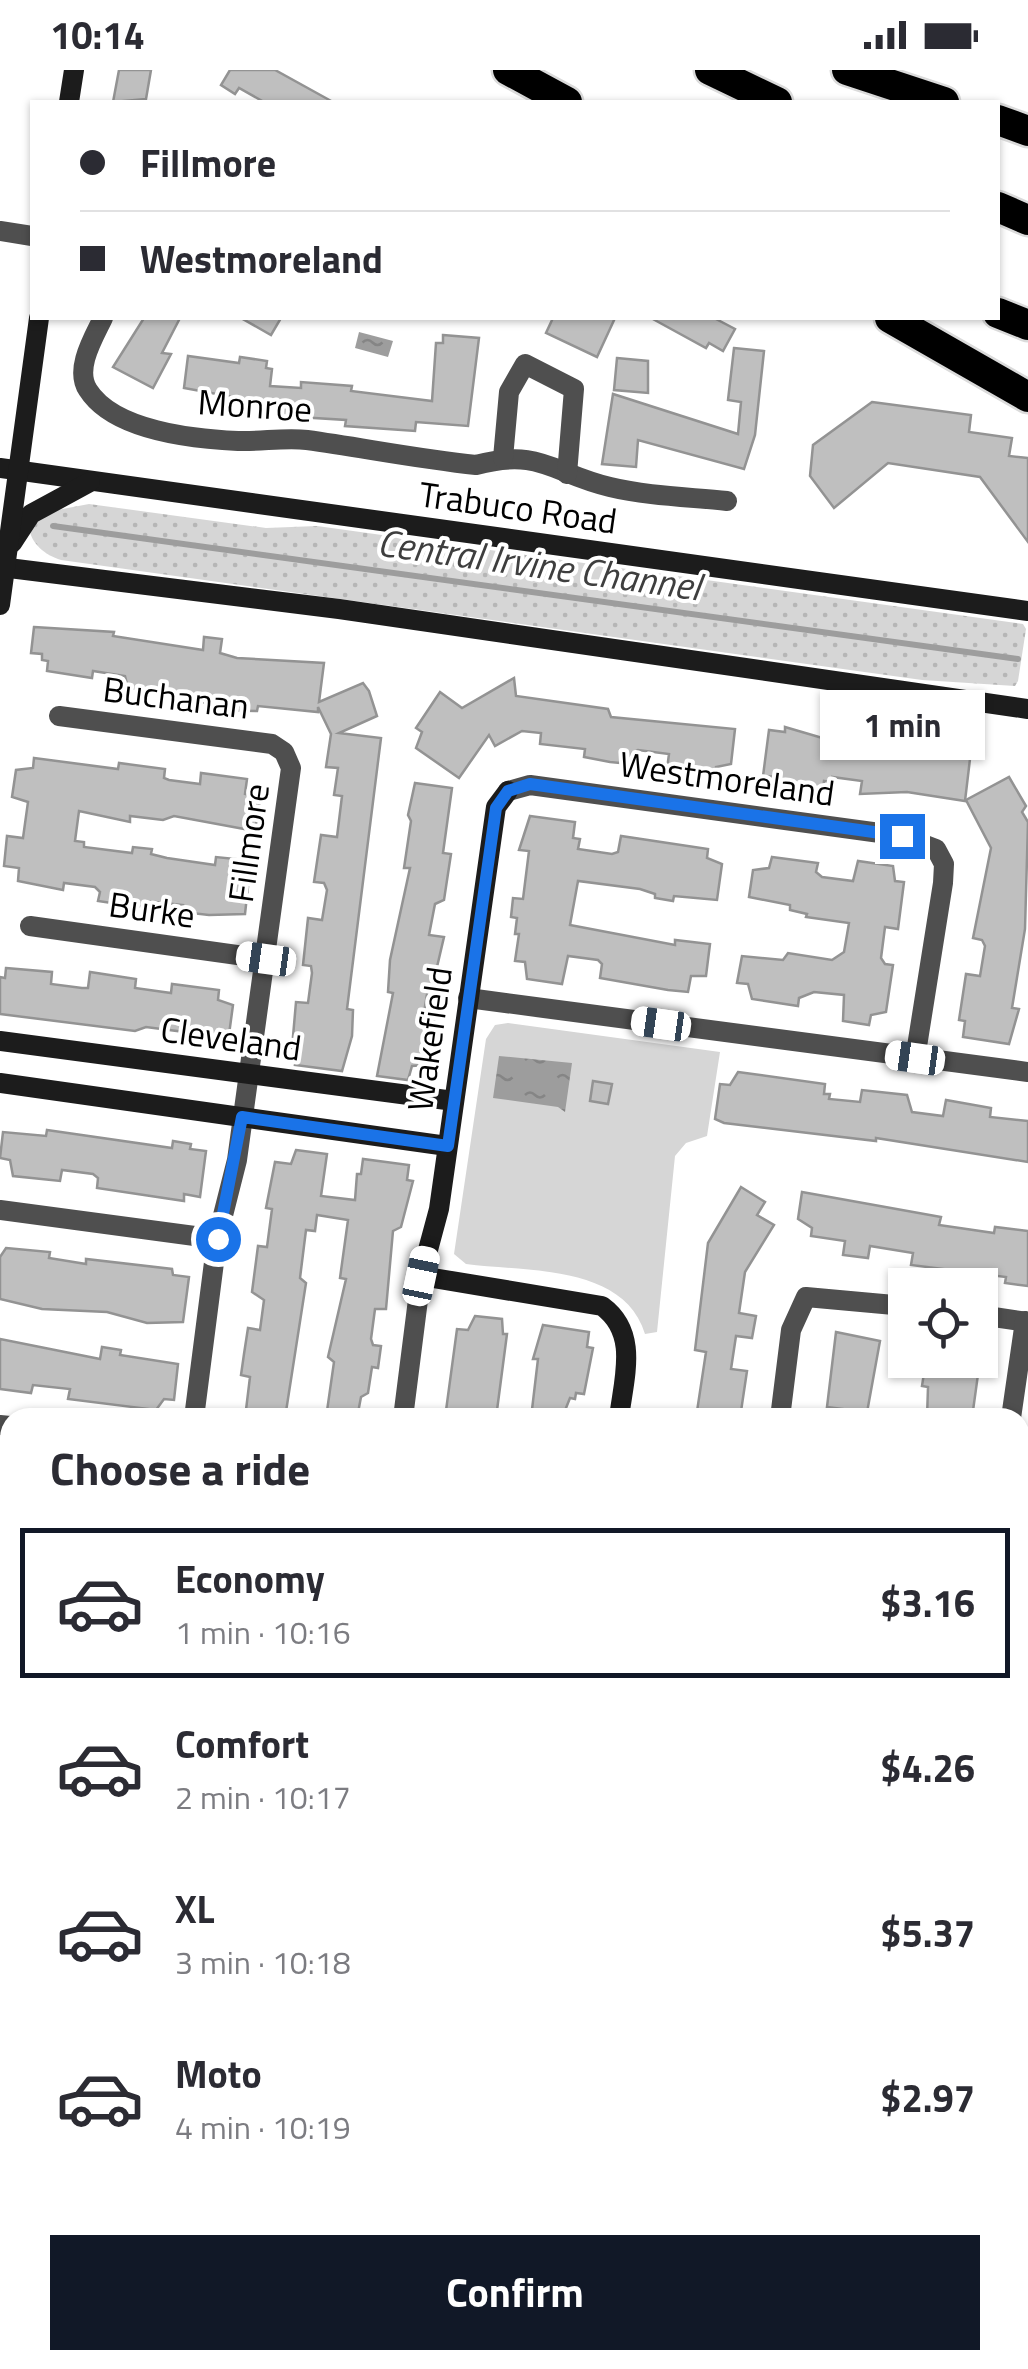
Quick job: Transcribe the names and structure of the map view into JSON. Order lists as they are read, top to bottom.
{
  "streets": {
    "main road": ["Trabuco Road", "Cleveland", "Wakefield"],
    "street": [
      "Monroe",
      "Buchanan",
      "Westmoreland",
      "Fillmore",
      "Burke"
    ]
  },
  "crossings": [
    ["Buchanan", "Fillmore"],
    ["Westmoreland", "Wakefield"],
    ["Fillmore", "Burke"],
    ["Fillmore", "Cleveland"],
    ["Cleveland", "Wakefield"]
  ],
  "water": ["Central Irvine Channel"],
  "page": {
    "status": "10:14",
    "banner": ["Fillmore", "Westmoreland"],
    "bubble": "1 min",
    "heading": "Choose a ride",
    "list": [
      {
        "name": "Economy",
        "note": "1 min · 10:16",
        "value": "$3.16"
      },
      {
        "name": "Comfort",
        "note": "2 min · 10:17",
        "value": "$4.26"
      },
      {
        "name": "XL",
        "note": "3 min · 10:18",
        "value": "$5.37"
      },
      {
        "name": "Moto",
        "note": "4 min · 10:19",
        "value": "$2.97"
      }
    ],
    "buttons": "Confirm"
  }
}
